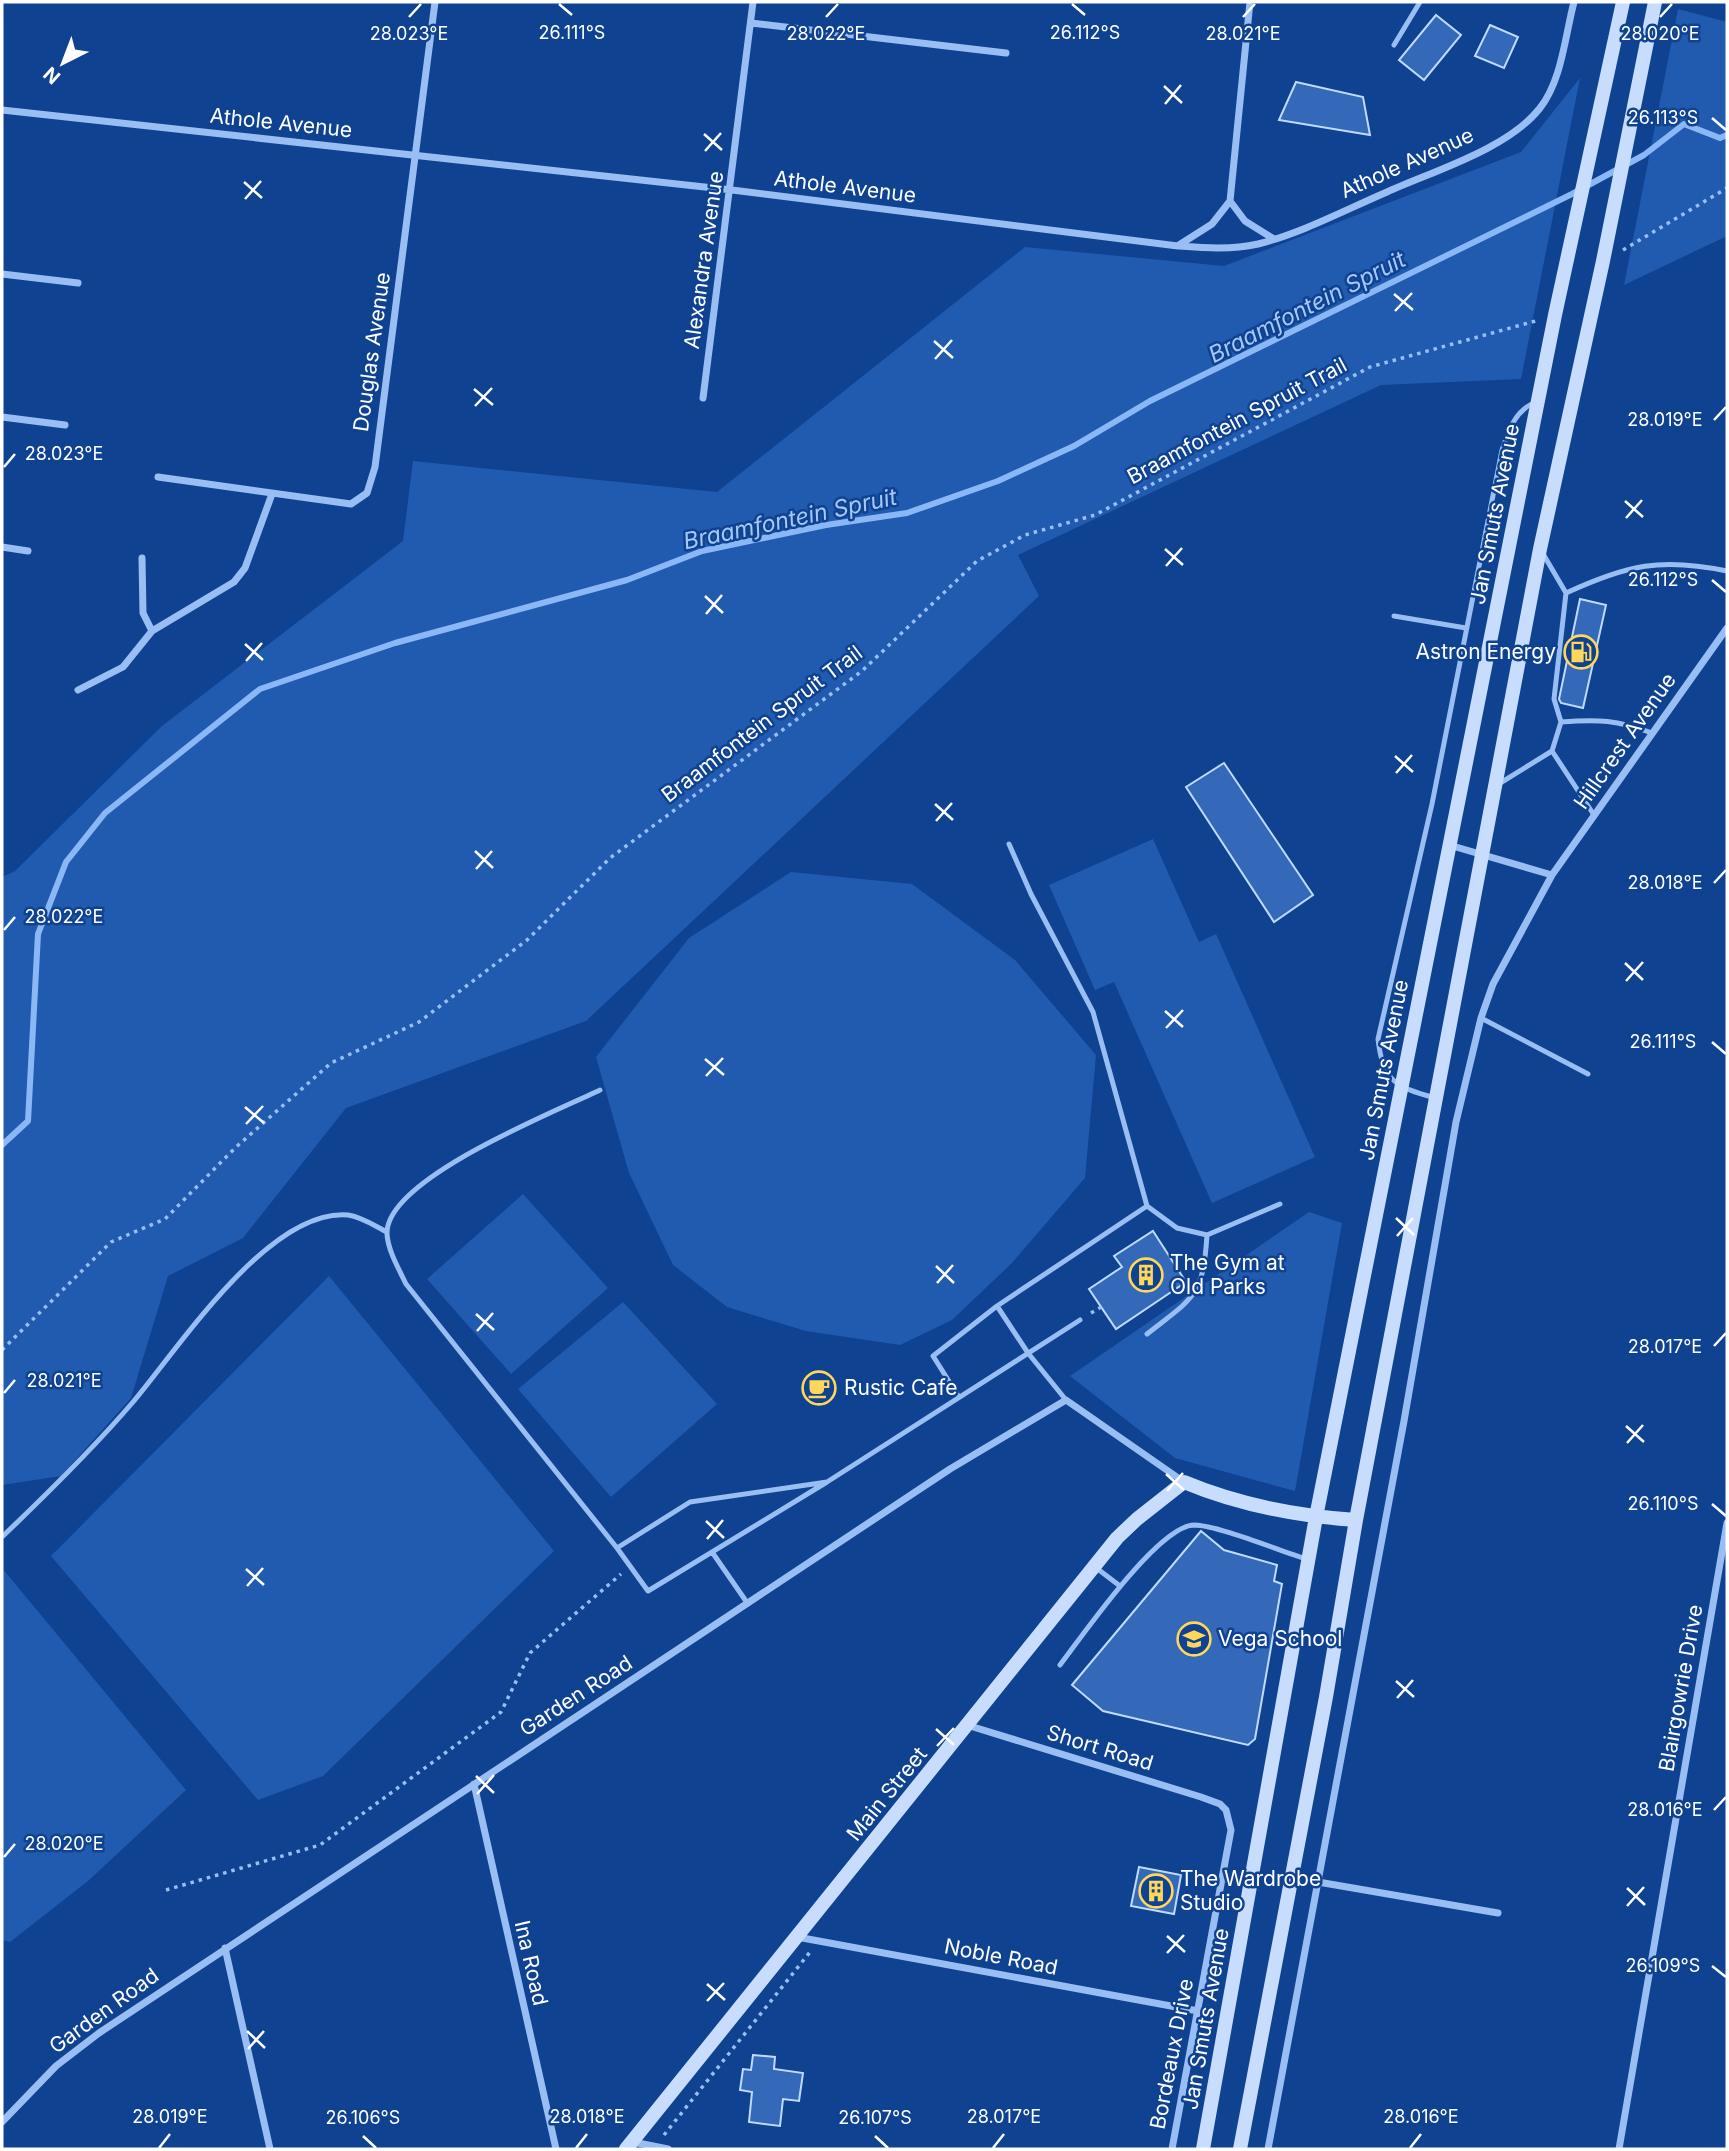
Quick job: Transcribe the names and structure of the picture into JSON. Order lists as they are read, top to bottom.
{
  "streets": {
    "main road": ["Jan Smuts Avenue", "Main Street"],
    "street": [
      "Athole Avenue",
      "Alexandra Avenue",
      "Douglas Avenue",
      "Hillcrest Avenue",
      "Blairgowrie Drive",
      "Garden Road",
      "Short Road",
      "Noble Road",
      "Ina Road",
      "Bordeaux Drive"
    ],
    "path": ["Braamfontein Spruit Trail"]
  },
  "crossings": [
    ["Athole Avenue", "Alexandra Avenue"],
    ["Athole Avenue", "Douglas Avenue"],
    ["Braamfontein Spruit Trail", "Jan Smuts Avenue"],
    ["Garden Road", "Ina Road"],
    ["Short Road", "Main Street"],
    ["Short Road", "Bordeaux Drive"],
    ["Main Street", "Noble Road"],
    ["Noble Road", "Bordeaux Drive"]
  ],
  "water": ["Braamfontein Spruit"],
  "places": {
    "fuel station": ["Astron Energy"],
    "building": ["The Gym at Old Parks", "The Wardrobe Studio"],
    "cafe": ["Rustic Cafe"],
    "school or university": ["Vega School"]
  },
  "north": "bottom left",
  "coordinates": [
    "26.111°S",
    "26.112°S",
    "28.023°E",
    "28.022°E",
    "28.021°E",
    "28.020°E",
    "26.113°S",
    "28.019°E",
    "28.018°E",
    "28.017°E",
    "26.110°S",
    "28.016°E",
    "26.109°S",
    "26.106°S",
    "26.107°S"
  ]
}
